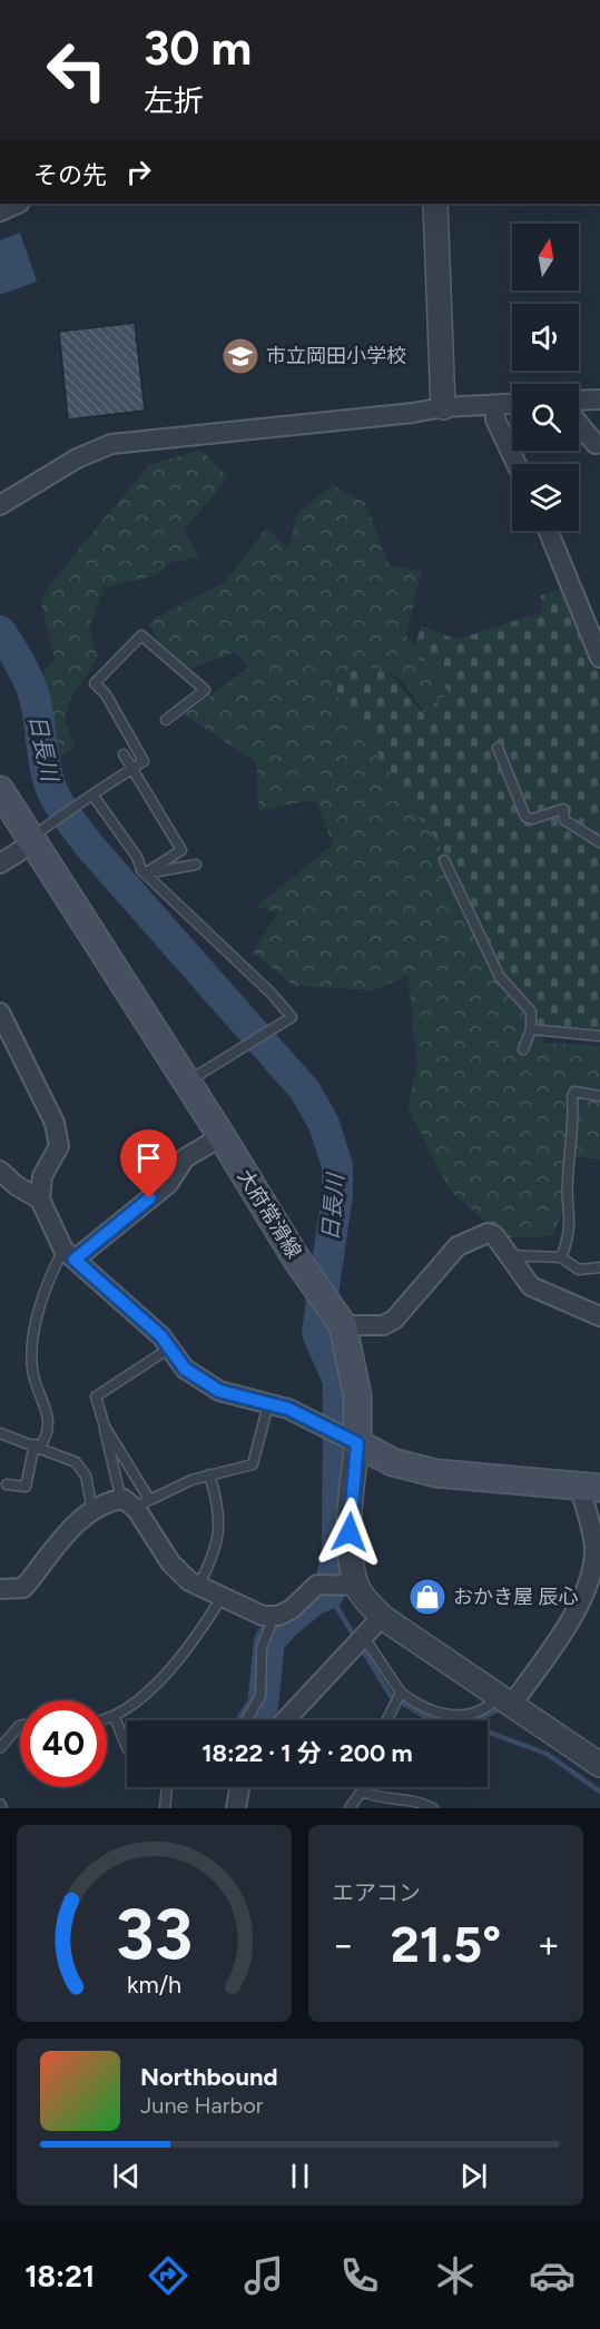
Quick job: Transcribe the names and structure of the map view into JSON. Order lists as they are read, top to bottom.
{
  "streets": {
    "main road": ["大府常滑線"]
  },
  "water": ["日長川"],
  "places": {
    "school or university": ["市立岡田小学校"],
    "shop": ["おかき屋 辰心"]
  },
  "north": "top",
  "page": {
    "turn": ["30 m", "左折"],
    "then": "その先",
    "limit": "40",
    "trip": "18:22 · 1 分 · 200 m",
    "tile": "エアコン",
    "heat": ["−", "21.5°", "+"],
    "song": ["Northbound", "June Harbor"],
    "tabs": "18:21",
    "gauge": ["33", "km/h"]
  }
}
